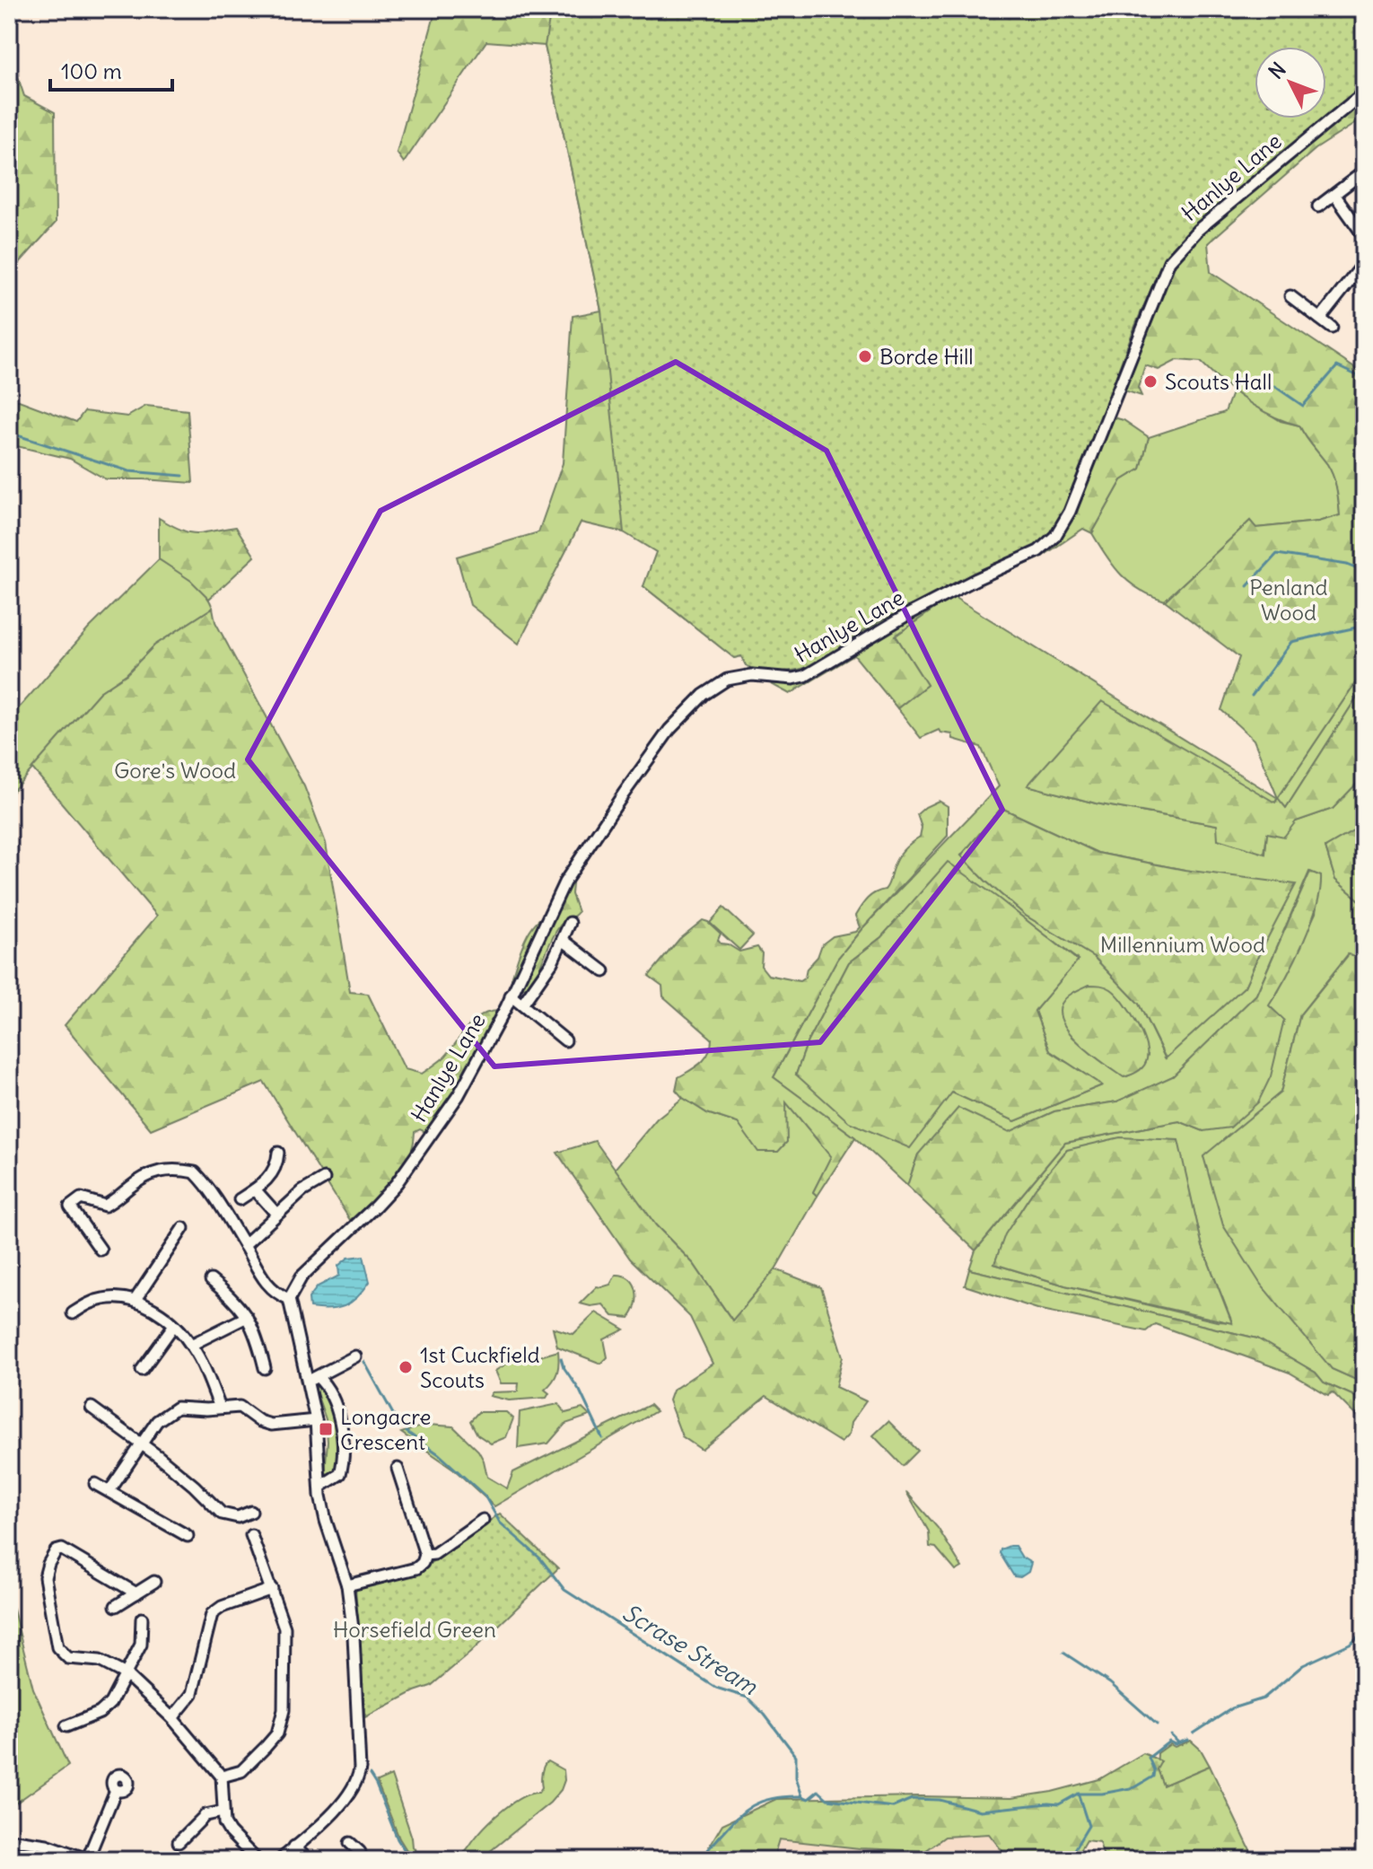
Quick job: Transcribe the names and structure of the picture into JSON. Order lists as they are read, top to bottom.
{
  "streets": {
    "street": ["Hanlye Lane"]
  },
  "water": ["Scrase Stream"],
  "parks": [
    "Penland Wood",
    "Gore's Wood",
    "Millennium Wood",
    "Horsefield Green"
  ],
  "places": {
    "other": ["Borde Hill", "Scouts Hall", "1st Cuckfield Scouts"],
    "transit": ["Longacre Crescent"]
  },
  "scale_bar": "100 m",
  "north": "top left"
}
